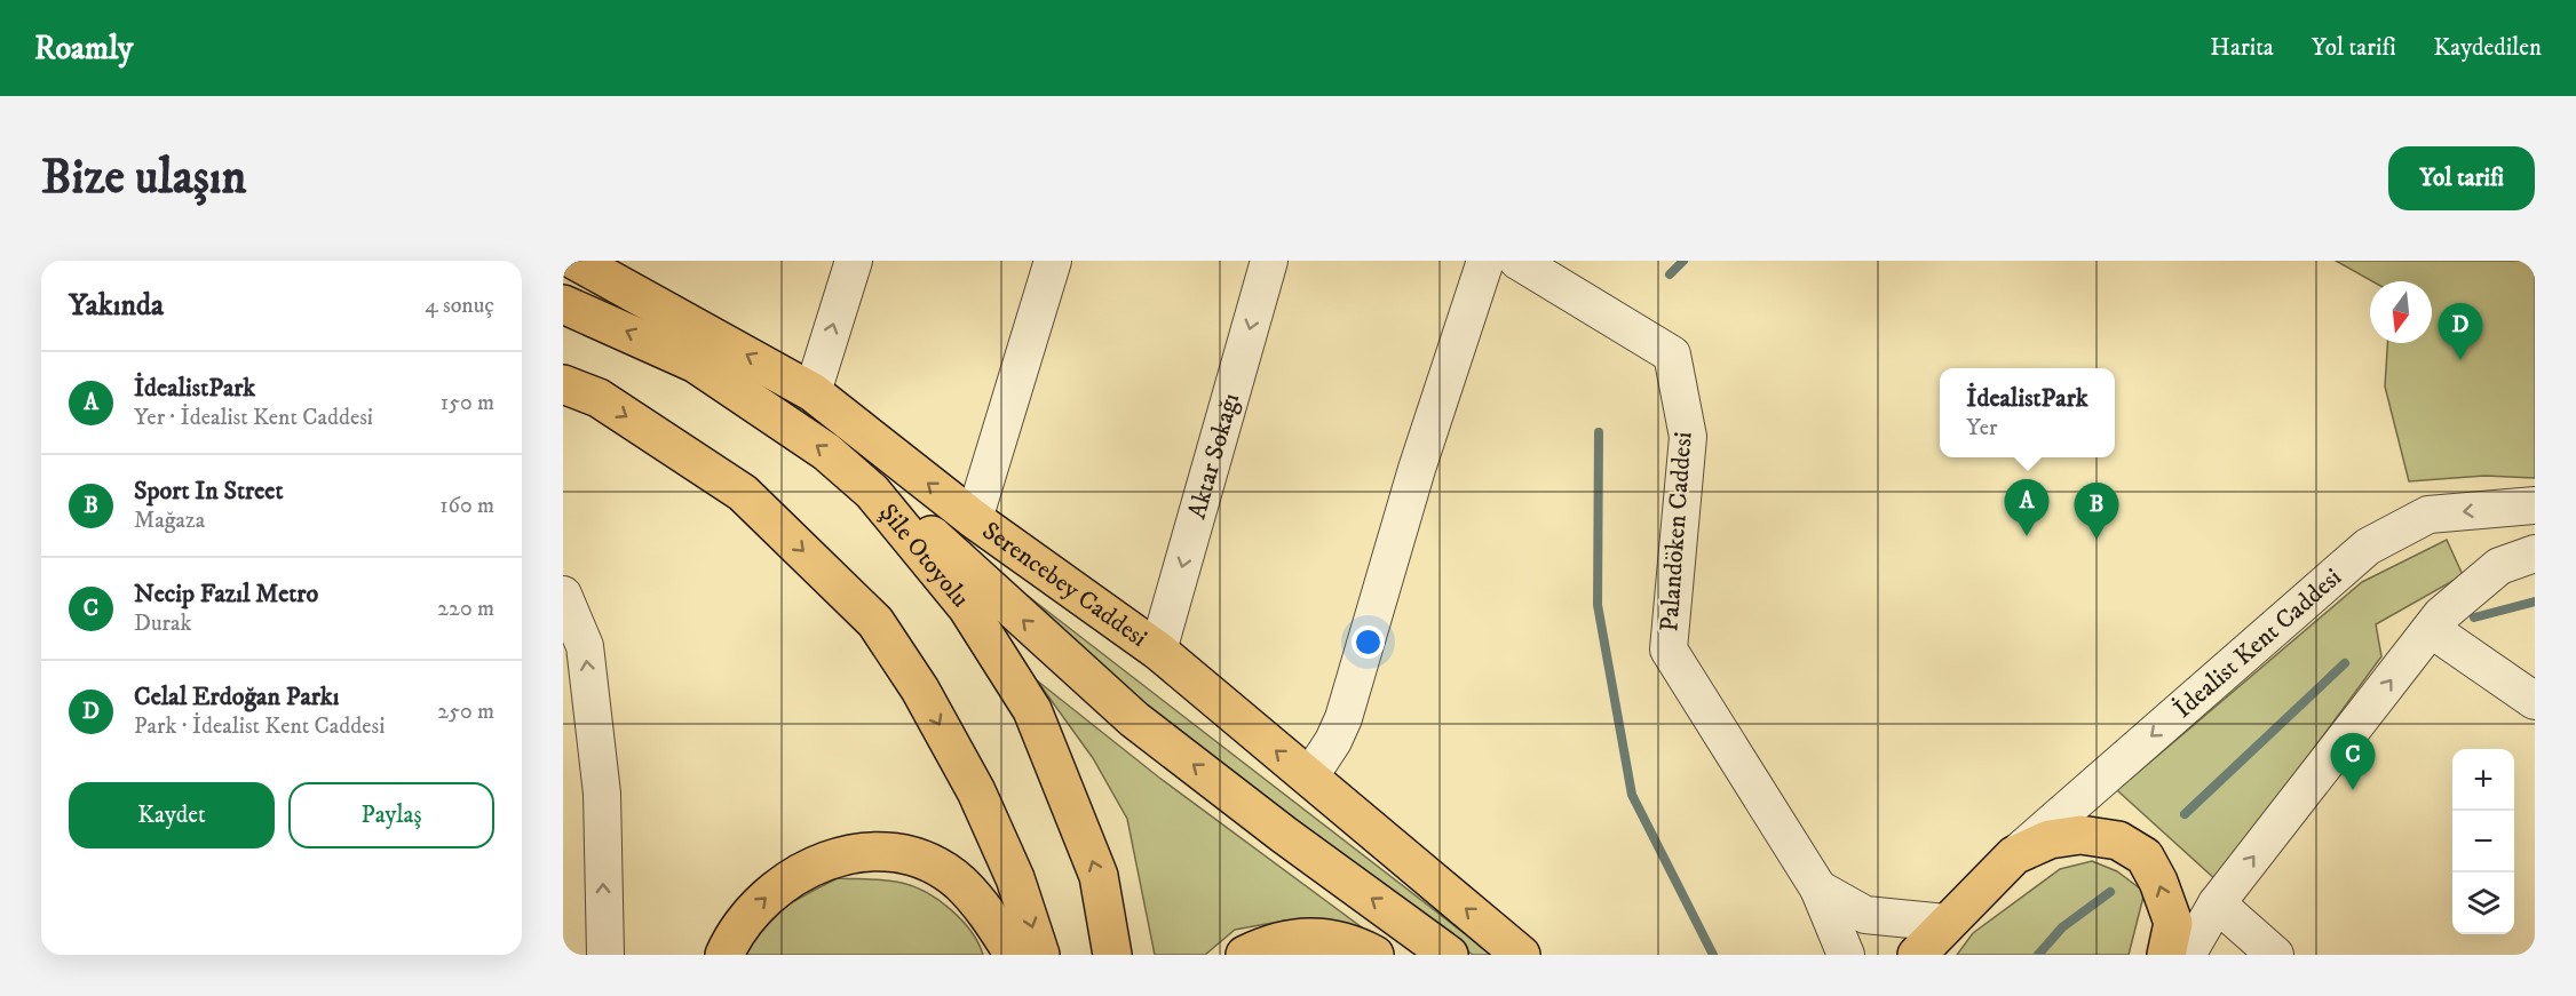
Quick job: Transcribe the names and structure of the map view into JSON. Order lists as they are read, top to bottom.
{
  "streets": {
    "main road": ["Şile Otoyolu", "Serencebey Caddesi", "İdealist Kent Caddesi"],
    "street": ["Aktar Sokağı", "Palandöken Caddesi"]
  },
  "crossings": [
    ["Aktar Sokağı", "Serencebey Caddesi"]
  ],
  "one_way": ["İdealist Kent Caddesi"],
  "north": "bottom",
  "page": {
    "header": "Roamly",
    "nav": ["Harita", "Yol tarifi", "Kaydedilen"],
    "buttons": [
      "Yol tarifi",
      ["Kaydet", "Paylaş"]
    ],
    "title": "Bize ulaşın",
    "heading": ["Yakında", "4 sonuç"],
    "pins": [
      "D",
      "A",
      "B",
      "C"
    ],
    "list": [
      {
        "mark": "A",
        "name": "İdealistPark",
        "note": "Yer · İdealist Kent Caddesi",
        "value": "150 m"
      },
      {
        "mark": "B",
        "name": "Sport In Street",
        "note": "Mağaza",
        "value": "160 m"
      },
      {
        "mark": "C",
        "name": "Necip Fazıl Metro",
        "note": "Durak",
        "value": "220 m"
      },
      {
        "mark": "D",
        "name": "Celal Erdoğan Parkı",
        "note": "Park · İdealist Kent Caddesi",
        "value": "250 m"
      }
    ],
    "popup": ["İdealistPark", "Yer"],
    "map_buttons": ["+", "−"]
  }
}
